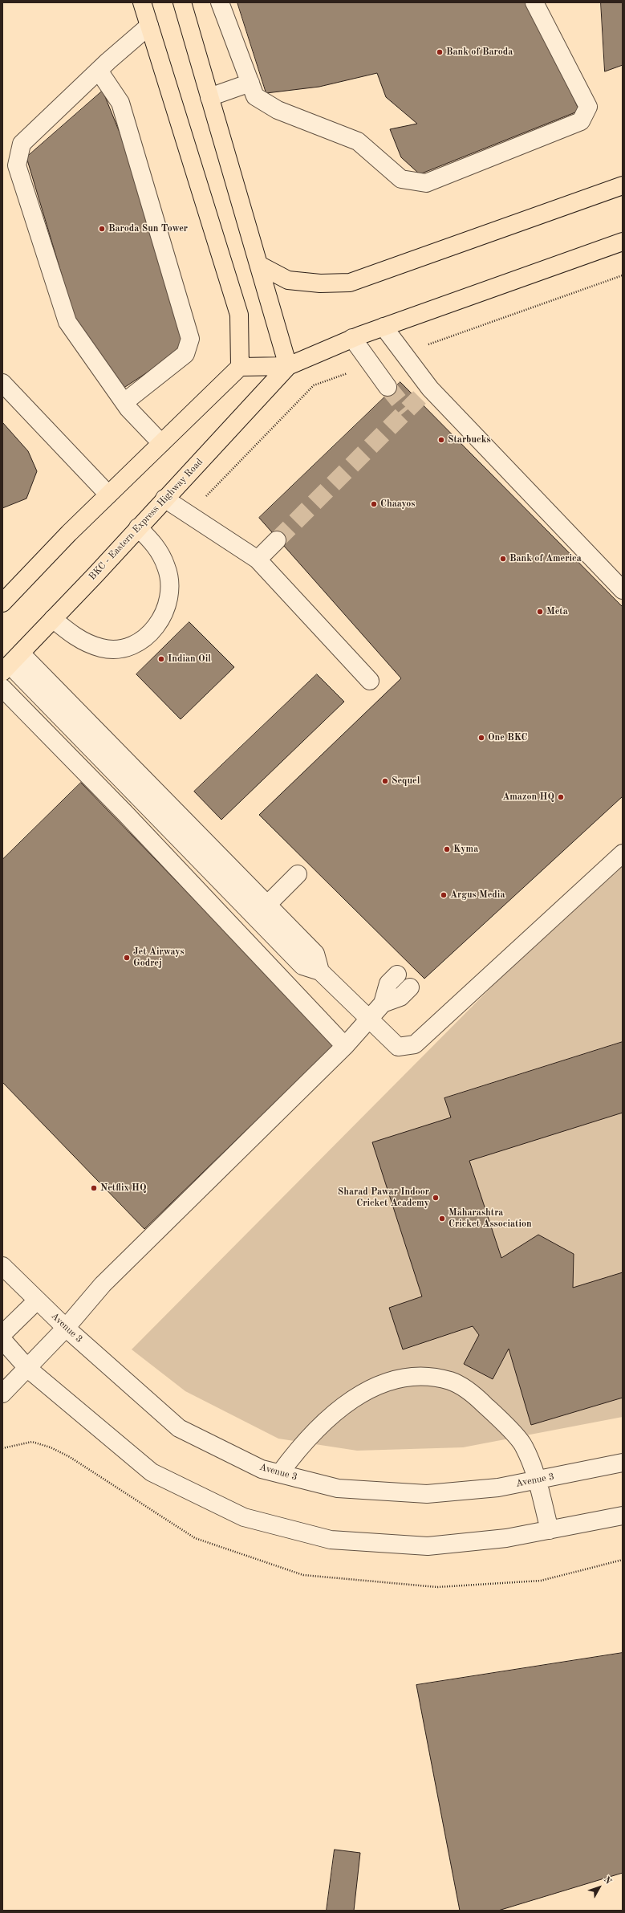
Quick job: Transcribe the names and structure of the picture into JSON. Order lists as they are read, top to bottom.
{
  "streets": {
    "main road": ["BKC - Eastern Express Highway Road"],
    "street": ["Avenue 3"]
  },
  "places": [
    "Bank of Baroda",
    "Baroda Sun Tower",
    "Starbucks",
    "Chaayos",
    "Bank of America",
    "Meta",
    "Indian Oil",
    "One BKC",
    "Sequel",
    "Amazon HQ",
    "Kyma",
    "Argus Media",
    "Jet Airways Godrej",
    "Netflix HQ",
    "Sharad Pawar Indoor Cricket Academy",
    "Maharashtra Cricket Association"
  ],
  "north": "top right"
}
